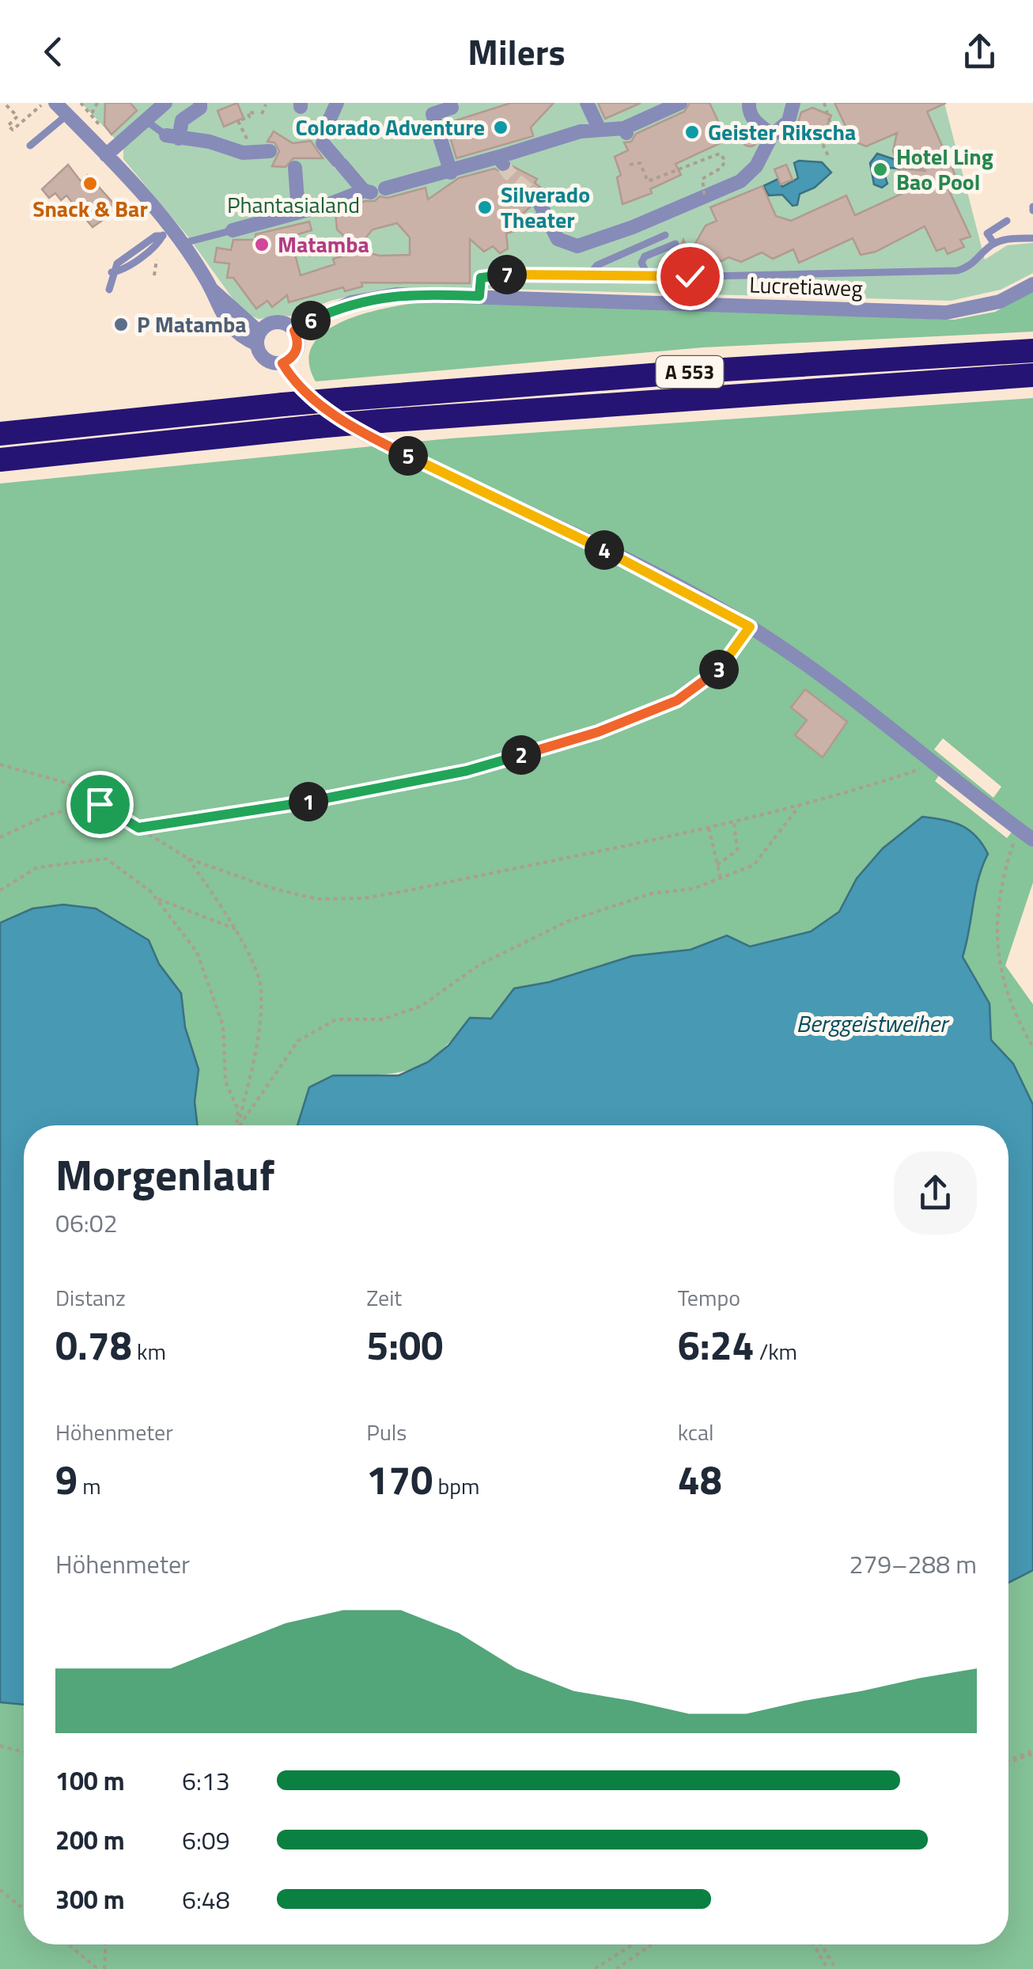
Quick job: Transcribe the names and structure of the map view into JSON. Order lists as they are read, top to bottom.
{
  "streets": {
    "highway": ["A 553"],
    "street": ["Lucretiaweg"]
  },
  "water": ["Berggeistweiher"],
  "parks": ["Phantasialand"],
  "places": [
    "Colorado Adventure",
    "Geister Rikscha",
    "Hotel Ling Bao Pool",
    "Snack & Bar",
    "Silverado Theater",
    "Matamba",
    "P Matamba"
  ],
  "page": {
    "header": "Milers",
    "pins": [
      "7",
      "6",
      "5",
      "4",
      "3",
      "2",
      "1"
    ],
    "heading": ["Morgenlauf", "06:02"],
    "stats": [
      ["Distanz", "0.78 km"],
      ["Zeit", "5:00"],
      ["Tempo", "6:24 /km"],
      ["Höhenmeter", "9 m"],
      ["Puls", "170 bpm"],
      ["kcal", "48"]
    ],
    "chart": ["Höhenmeter", "279–288 m"],
    "list": [
      {
        "name": "100 m",
        "note": "6:13"
      },
      {
        "name": "200 m",
        "note": "6:09"
      },
      {
        "name": "300 m",
        "note": "6:48"
      }
    ]
  }
}
